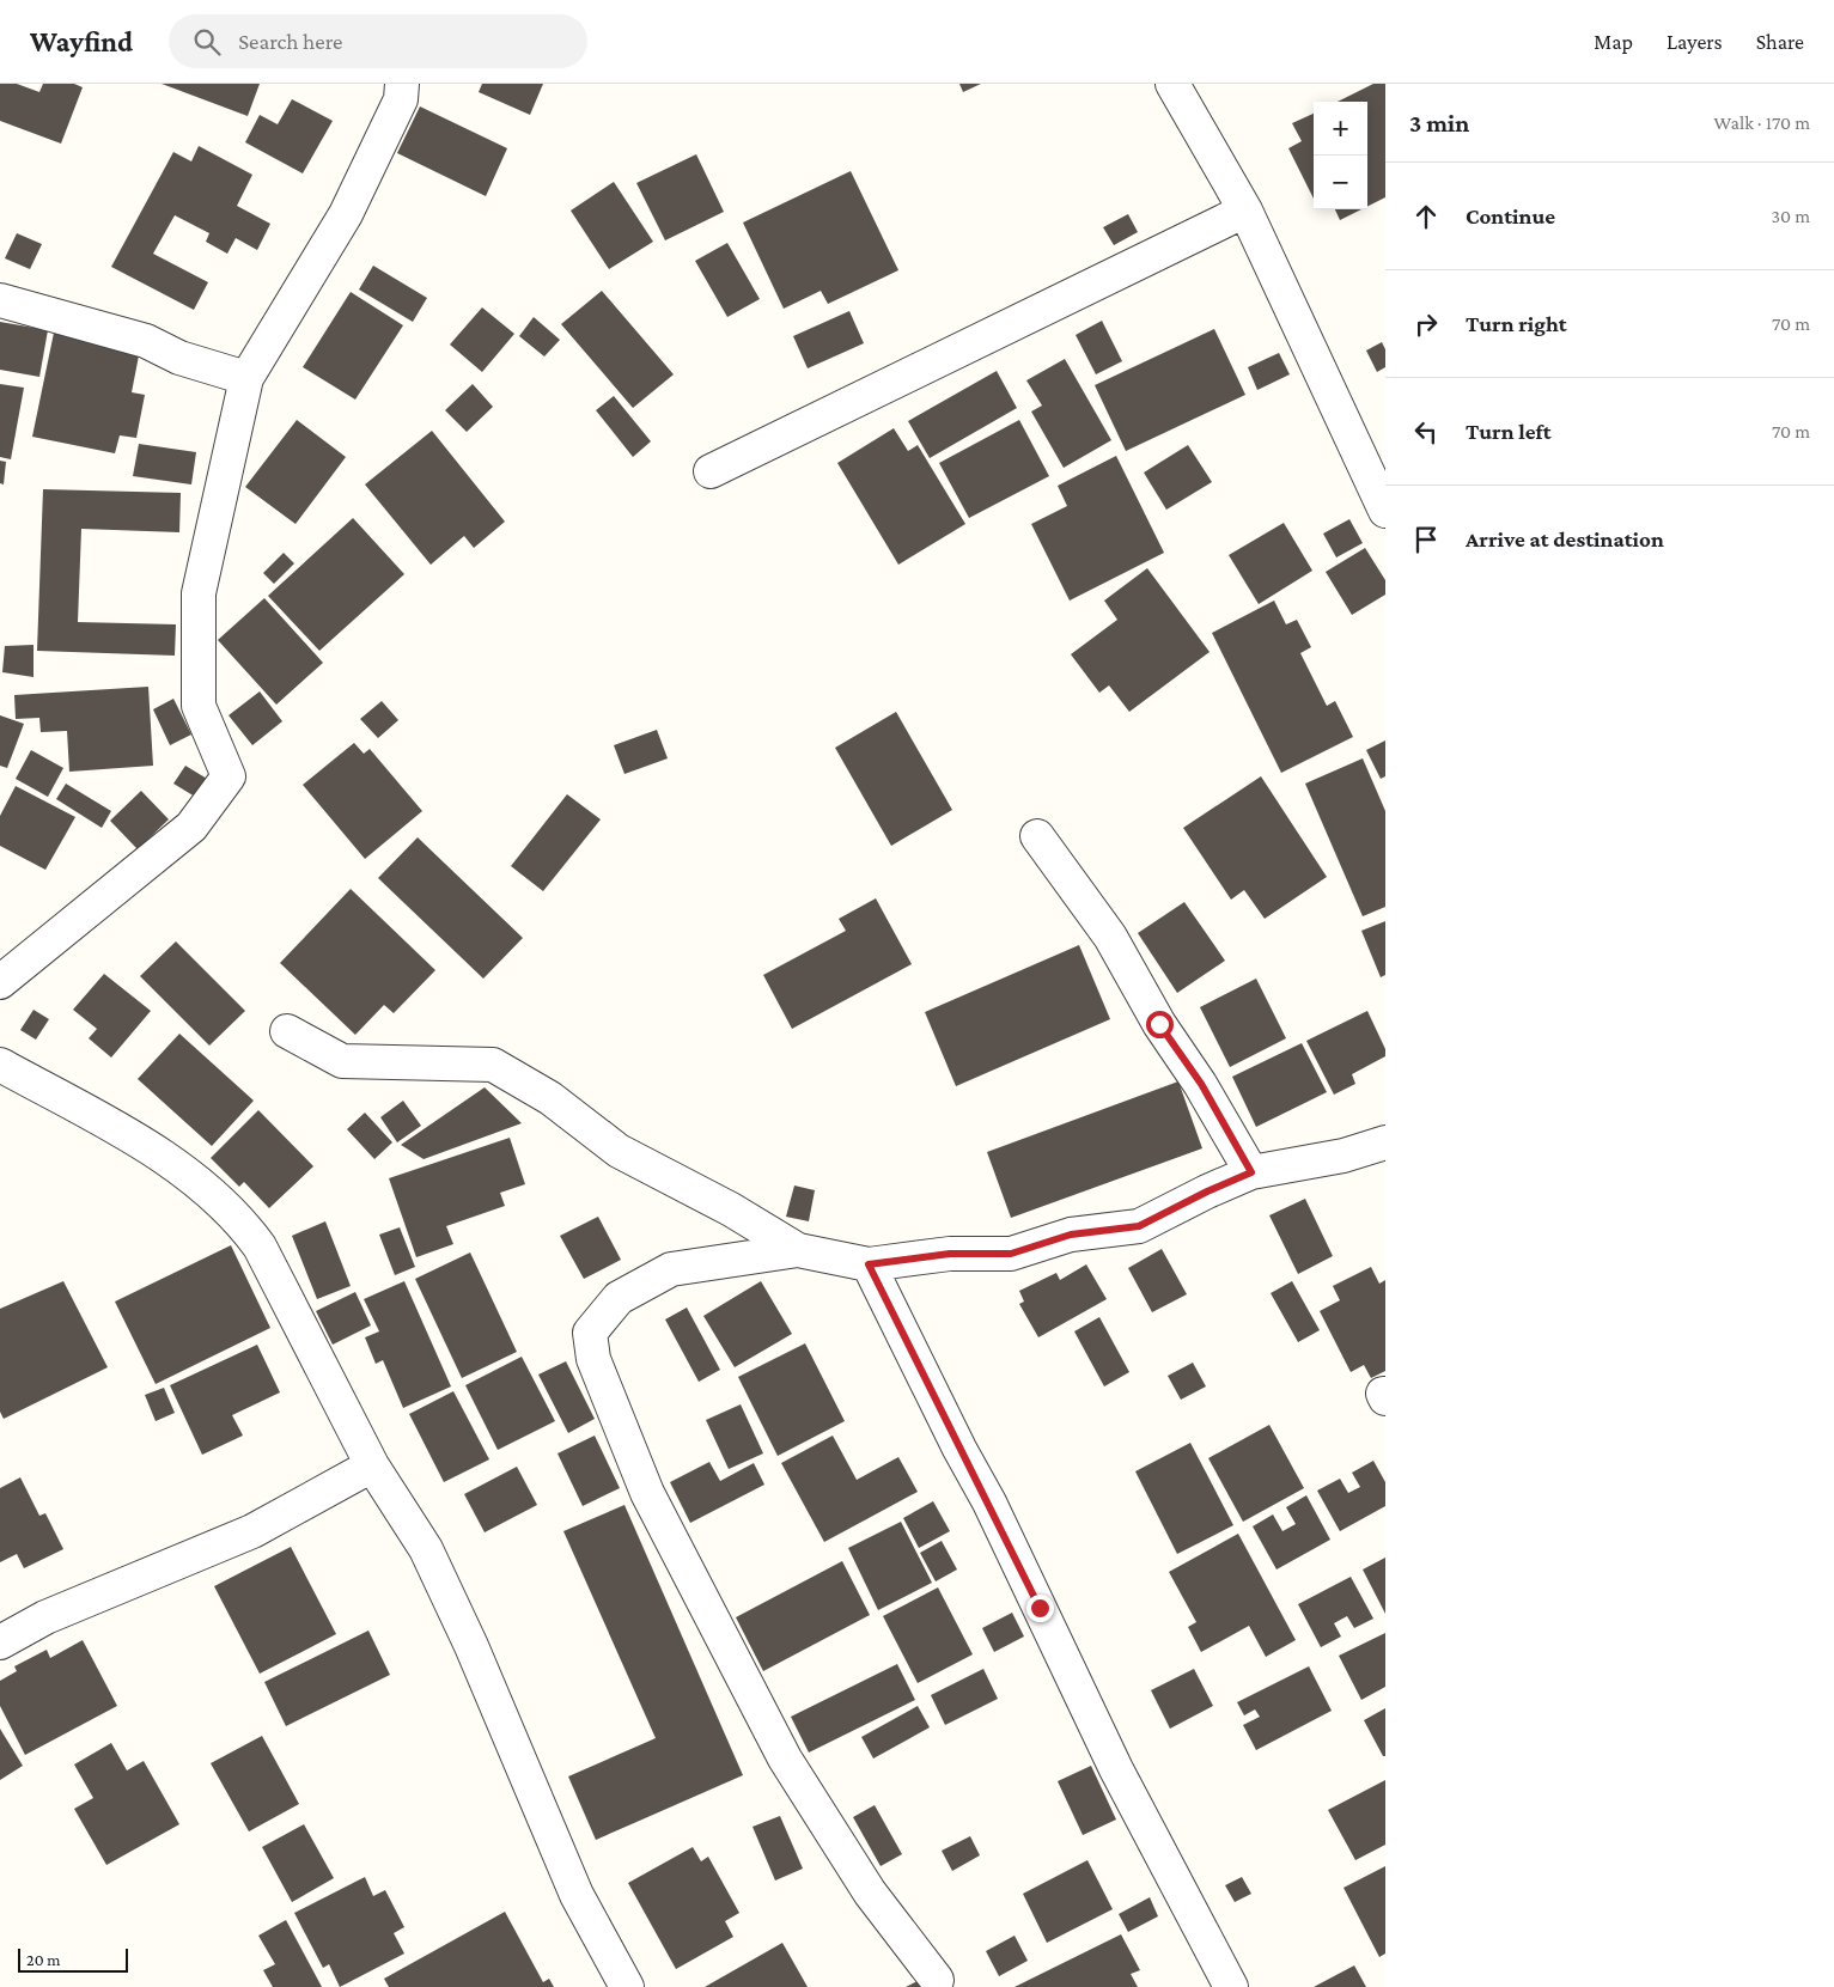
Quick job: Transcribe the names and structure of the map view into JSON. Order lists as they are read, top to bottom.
{
  "scale_bar": "20 m",
  "page": {
    "header": "Wayfind",
    "search": "Search here",
    "nav": ["Map", "Layers", "Share"],
    "heading": ["3 min", "Walk · 170 m"],
    "map_buttons": ["+", "−"],
    "list": [
      ["Continue", "30 m"],
      ["Turn right", "70 m"],
      ["Turn left", "70 m"],
      "Arrive at destination"
    ],
    "scale": "20 m"
  }
}
